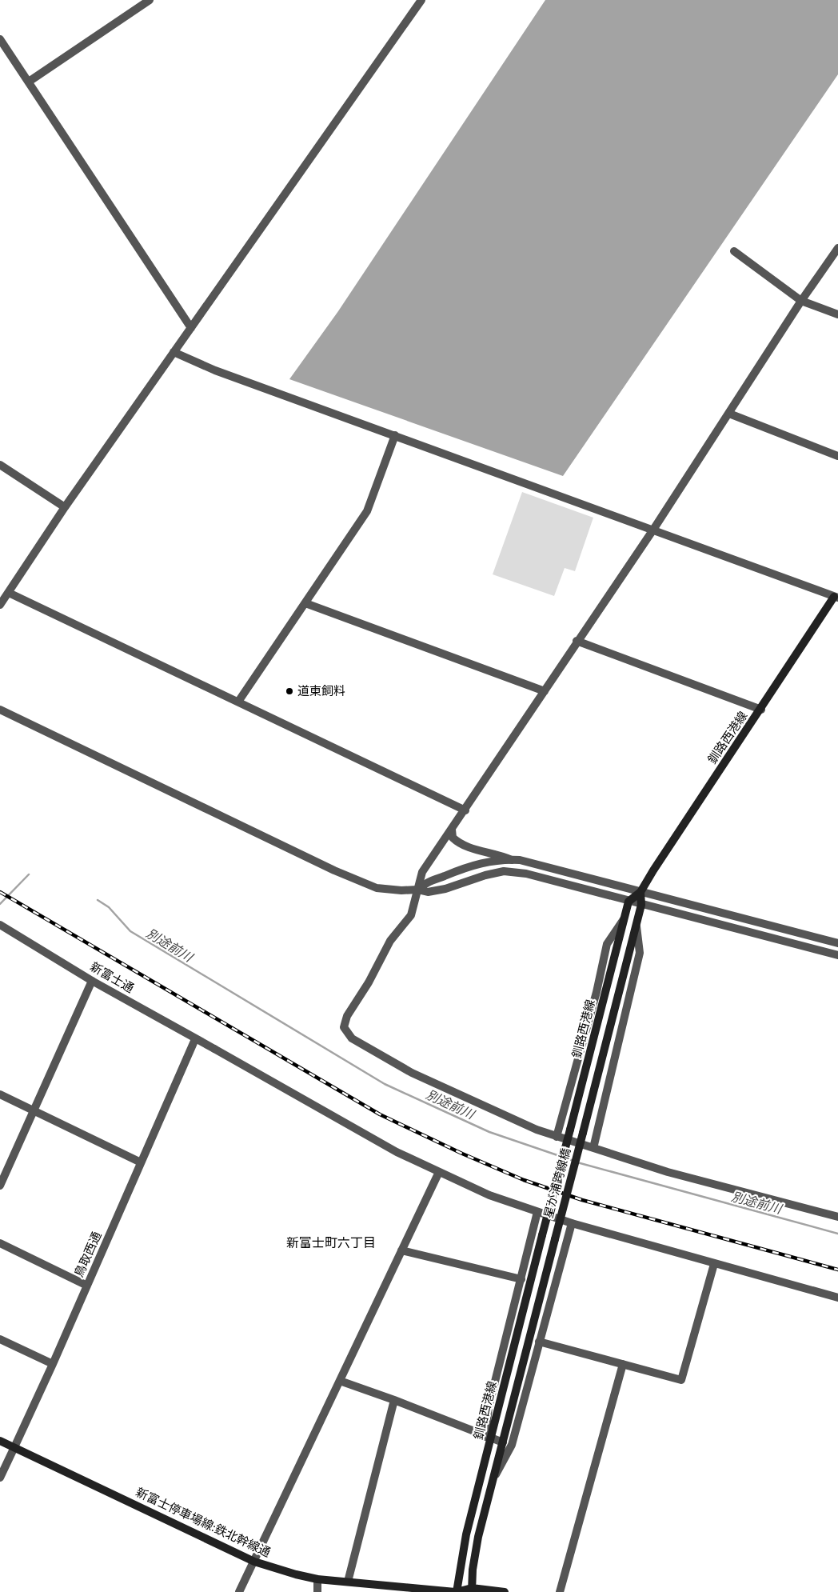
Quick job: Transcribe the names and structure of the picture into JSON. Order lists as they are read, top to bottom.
{
  "streets": {
    "main road": ["釧路西港線", "星が浦跨線橋", "新富士停車場線:鉄北幹線通"],
    "street": ["新富士通", "鳥取西通"]
  },
  "crossings": [
    ["釧路西港線", "星が浦跨線橋"],
    ["釧路西港線", "新富士停車場線:鉄北幹線通"],
    ["新富士通", "鳥取西通"],
    ["鳥取西通", "新富士停車場線:鉄北幹線通"]
  ],
  "districts": ["新富士町六丁目"],
  "water": ["別途前川"],
  "places": ["道東飼料"]
}
